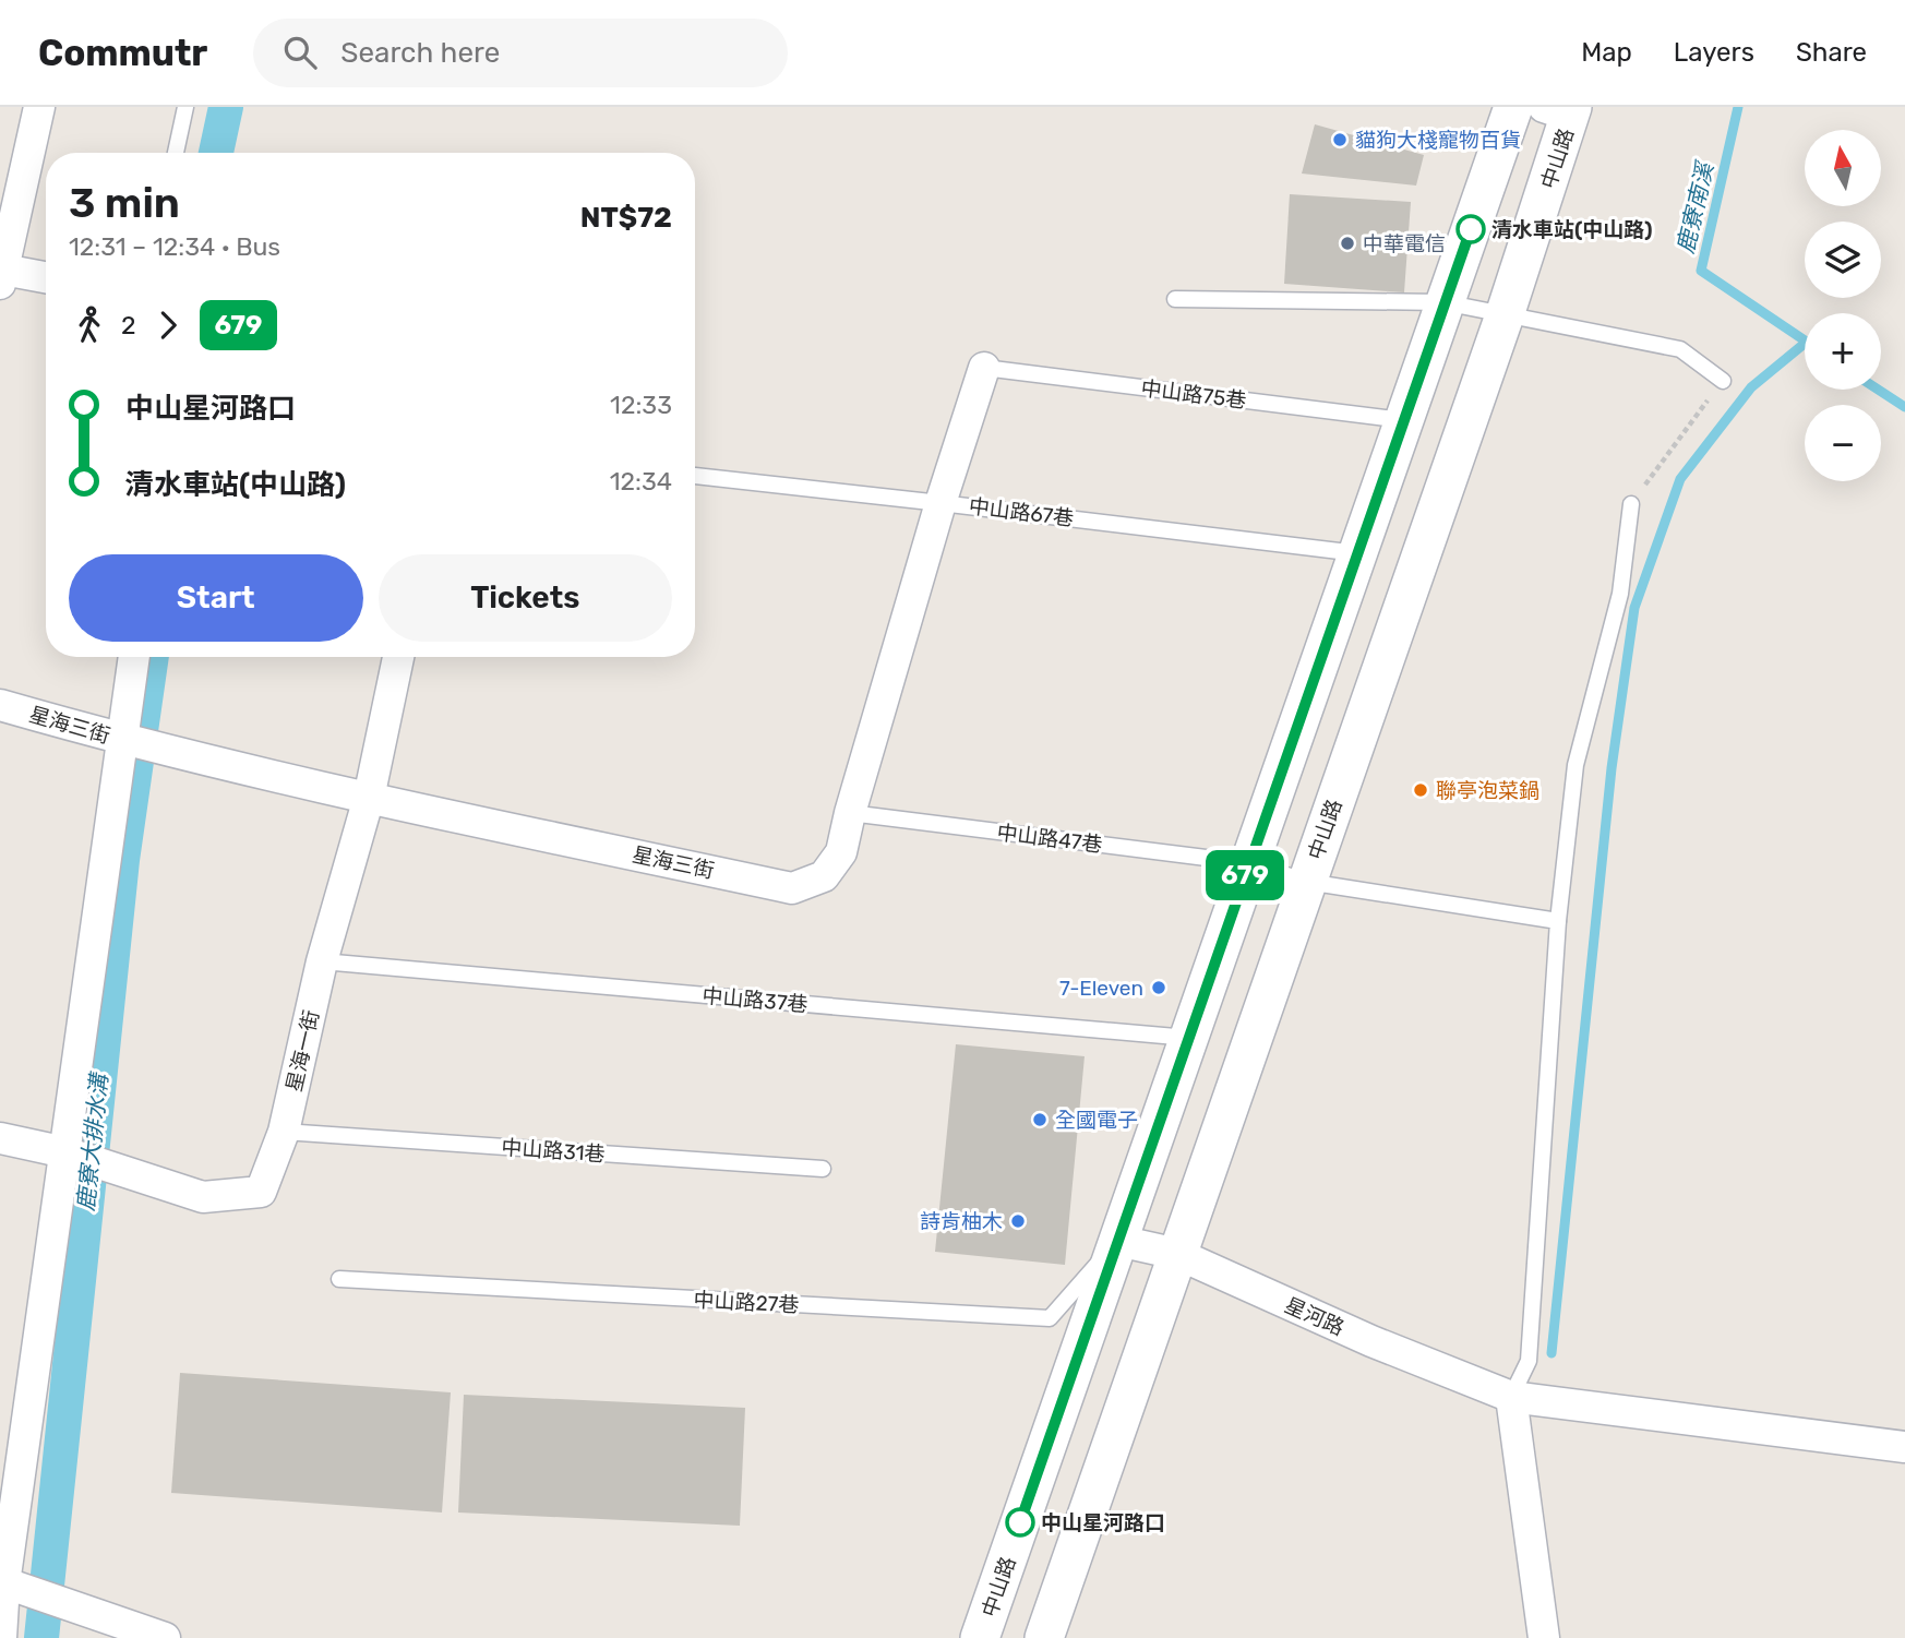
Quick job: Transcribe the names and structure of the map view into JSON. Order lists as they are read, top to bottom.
{
  "streets": {
    "street": [
      "中山路",
      "星海三街",
      "星海一街",
      "星河路"
    ],
    "lane": [
      "中山路75巷",
      "中山路67巷",
      "中山路47巷",
      "中山路37巷",
      "中山路31巷",
      "中山路27巷"
    ]
  },
  "crossings": [
    ["中山路", "中山路75巷"],
    ["中山路", "中山路67巷"],
    ["中山路", "中山路47巷"],
    ["中山路", "中山路37巷"],
    ["中山路", "中山路27巷"],
    ["中山路", "星河路"],
    ["中山路75巷", "星海三街"],
    ["中山路67巷", "星海三街"],
    ["星海三街", "中山路47巷"],
    ["星海三街", "星海一街"],
    ["中山路37巷", "星海一街"],
    ["星海一街", "中山路31巷"],
    ["中山路27巷", "星河路"]
  ],
  "water": ["鹿寮南溪", "鹿寮大排水溝"],
  "places": [
    "貓狗大棧寵物百貨",
    "清水車站(中山路)",
    "中華電信",
    "聯亭泡菜鍋",
    "7-Eleven",
    "全國電子",
    "詩肯柚木",
    "中山星河路口"
  ],
  "lines": ["bus line 679"],
  "north": "top",
  "page": {
    "header": "Commutr",
    "search": "Search here",
    "nav": ["Map", "Layers", "Share"],
    "on_map": "679",
    "map_buttons": ["+", "−"],
    "heading": ["3 min", "12:31 – 12:34 · Bus", "NT$72"],
    "legs": ["2", "679"],
    "list": [
      {
        "name": "中山星河路口",
        "value": "12:33"
      },
      {
        "name": "清水車站(中山路)",
        "value": "12:34"
      }
    ],
    "buttons": ["Start", "Tickets"]
  }
}
